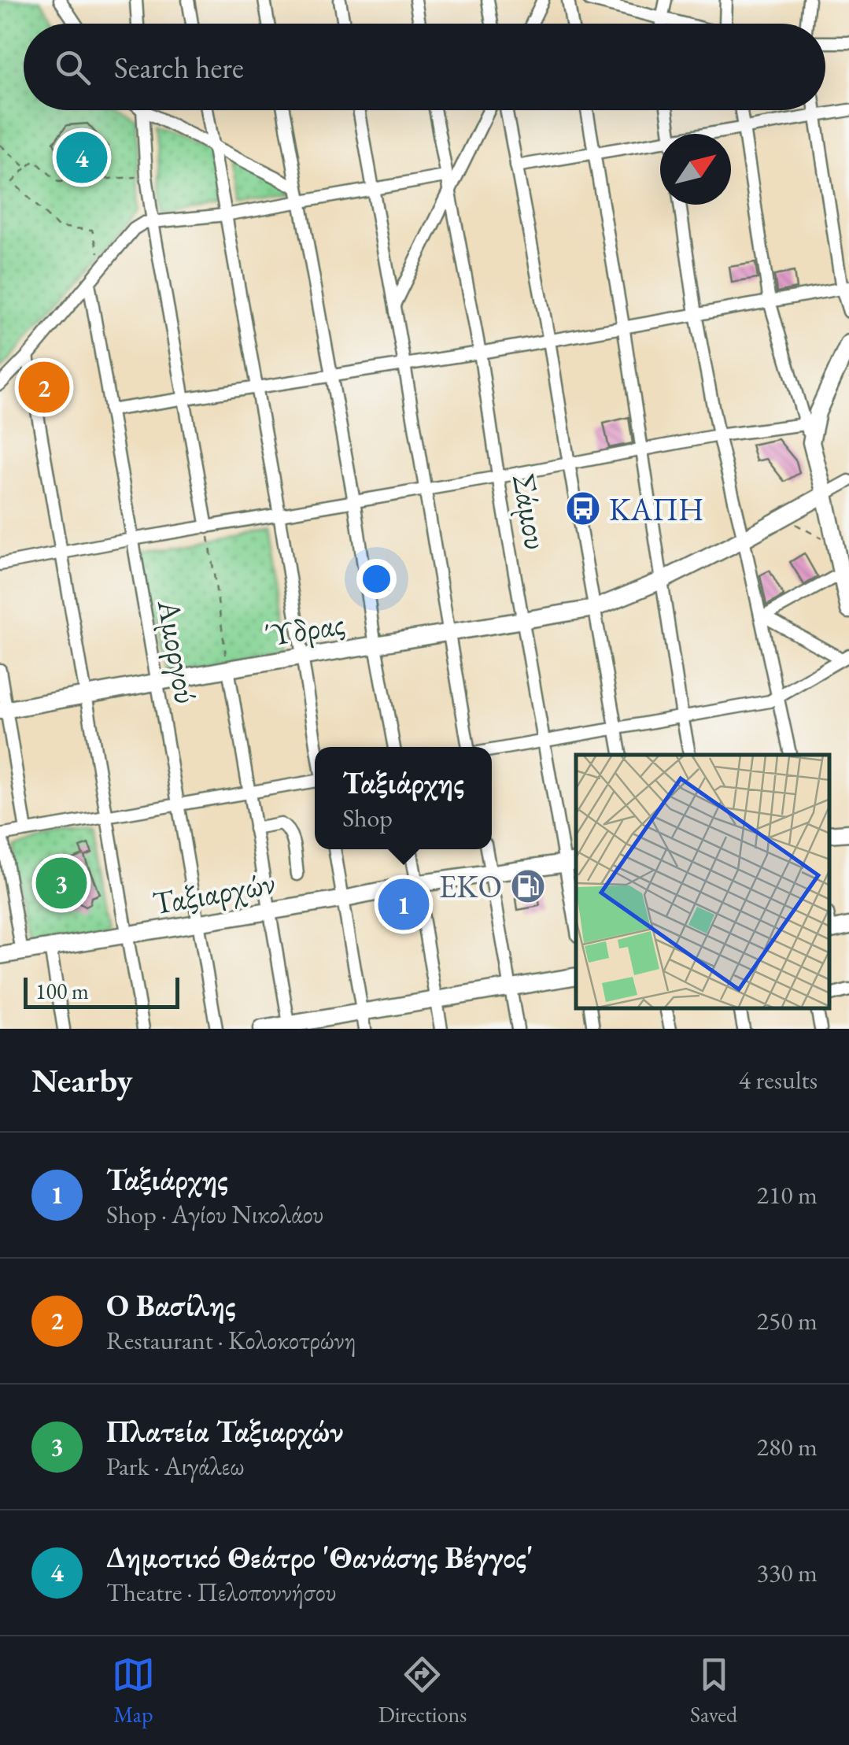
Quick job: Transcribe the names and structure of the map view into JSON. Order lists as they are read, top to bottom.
{
  "streets": {
    "street": [
      "Σάμου",
      "Ύδρας",
      "Αμοργού",
      "Ταξιαρχών"
    ]
  },
  "crossings": [
    ["Σάμου", "Ύδρας"],
    ["Σάμου", "Ταξιαρχών"],
    ["Ύδρας", "Αμοργού"],
    ["Αμοργού", "Ταξιαρχών"]
  ],
  "places": {
    "bus stop": ["ΚΑΠΗ"],
    "fuel station": ["EKO"]
  },
  "scale_bar": "100 m",
  "north": "top right",
  "page": {
    "search": "Search here",
    "pins": [
      "4",
      "2",
      "3",
      "1"
    ],
    "popup": ["Ταξιάρχης", "Shop"],
    "scale": "100 m",
    "heading": ["Nearby", "4 results"],
    "list": [
      {
        "mark": "1",
        "name": "Ταξιάρχης",
        "note": "Shop · Αγίου Νικολάου",
        "value": "210 m"
      },
      {
        "mark": "2",
        "name": "Ο Βασίλης",
        "note": "Restaurant · Κολοκοτρώνη",
        "value": "250 m"
      },
      {
        "mark": "3",
        "name": "Πλατεία Ταξιαρχών",
        "note": "Park · Αιγάλεω",
        "value": "280 m"
      },
      {
        "mark": "4",
        "name": "Δημοτικό Θεάτρο 'Θανάσης Βέγγος'",
        "note": "Theatre · Πελοποννήσου",
        "value": "330 m"
      }
    ],
    "nav": ["Map", "Directions", "Saved"]
  }
}
